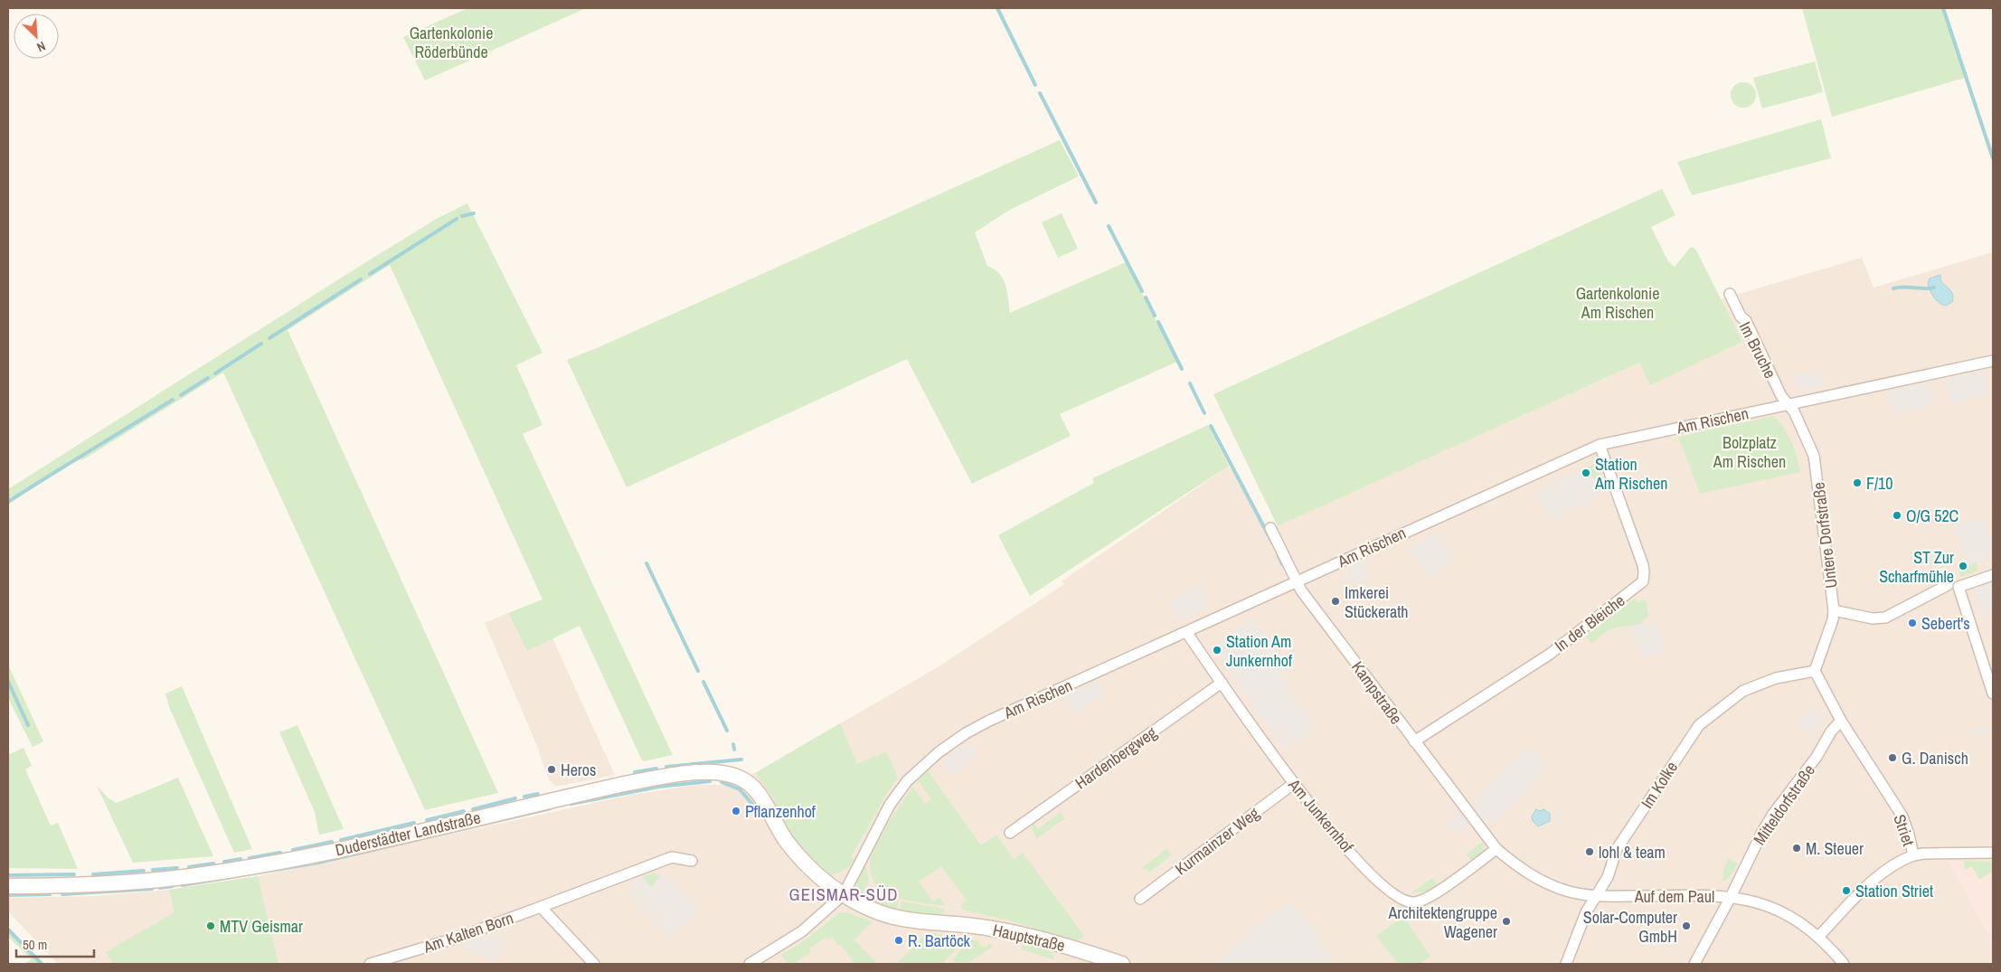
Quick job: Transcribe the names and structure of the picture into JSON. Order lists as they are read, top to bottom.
{
  "streets": {
    "main road": ["Duderstädter Landstraße", "Hauptstraße"],
    "street": [
      "Im Bruche",
      "Am Rischen",
      "Untere Dorfstraße",
      "In der Bleiche",
      "Kampstraße",
      "Hardenbergweg",
      "Im Kolke",
      "Mitteldorfstraße",
      "Am Junkernhof",
      "Striet",
      "Kurmainzer Weg",
      "Auf dem Paul",
      "Am Kalten Born"
    ]
  },
  "crossings": [
    ["Im Bruche", "Am Rischen"],
    ["Im Bruche", "Untere Dorfstraße"],
    ["Am Rischen", "Untere Dorfstraße"],
    ["Am Rischen", "In der Bleiche"],
    ["Am Rischen", "Kampstraße"],
    ["Am Rischen", "Am Junkernhof"],
    ["Am Rischen", "Hauptstraße"],
    ["Untere Dorfstraße", "Im Kolke"],
    ["Untere Dorfstraße", "Striet"],
    ["In der Bleiche", "Kampstraße"],
    ["Kampstraße", "Am Junkernhof"],
    ["Kampstraße", "Auf dem Paul"],
    ["Hardenbergweg", "Am Junkernhof"],
    ["Im Kolke", "Striet"],
    ["Im Kolke", "Auf dem Paul"],
    ["Mitteldorfstraße", "Striet"],
    ["Mitteldorfstraße", "Auf dem Paul"],
    ["Am Junkernhof", "Kurmainzer Weg"],
    ["Am Junkernhof", "Auf dem Paul"],
    ["Striet", "Auf dem Paul"],
    ["Duderstädter Landstraße", "Hauptstraße"]
  ],
  "districts": ["GEISMAR-SÜD"],
  "parks": ["Gartenkolonie Röderbünde", "Gartenkolonie Am Rischen", "Bolzplatz Am Rischen"],
  "places": [
    "Station Am Rischen",
    "F/10",
    "O/G 52C",
    "ST Zur Scharfmühle",
    "Imkerei Stückerath",
    "Sebert's",
    "Station Am Junkernhof",
    "G. Danisch",
    "Heros",
    "Pflanzenhof",
    "M. Steuer",
    "lohl & team",
    "Station Striet",
    "Architektengruppe Wagener",
    "MTV Geismar",
    "Solar-Computer GmbH",
    "R. Bartöck"
  ],
  "scale_bar": "50 m",
  "north": "bottom right"
}
